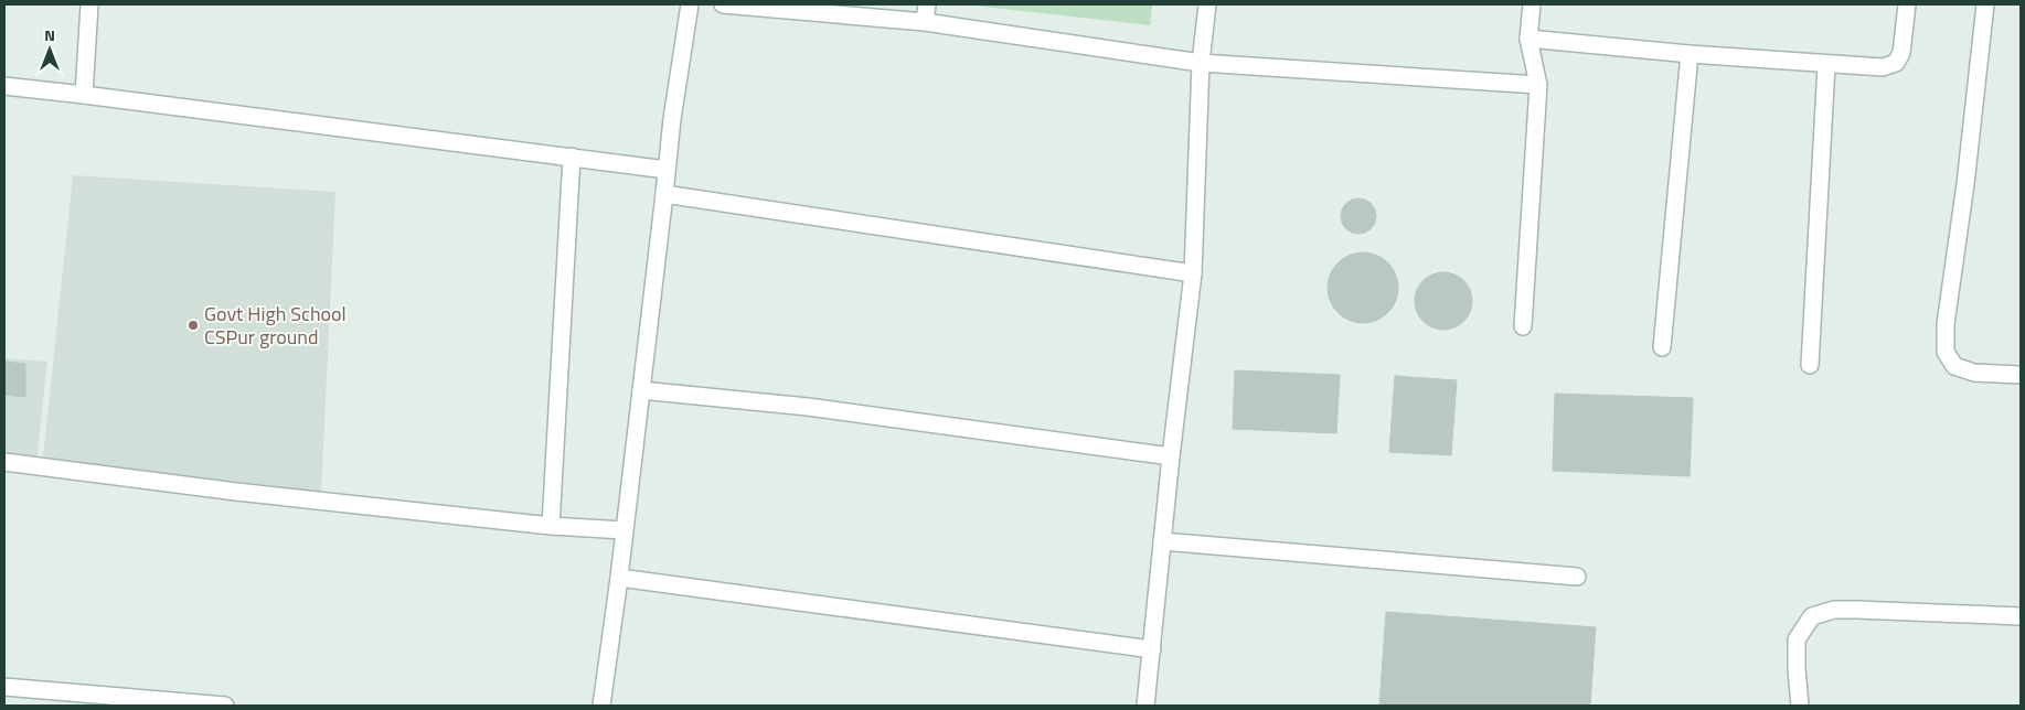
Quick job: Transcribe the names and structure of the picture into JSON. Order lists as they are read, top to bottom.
{
  "places": ["Govt High School CSPur ground"],
  "north": "top"
}
